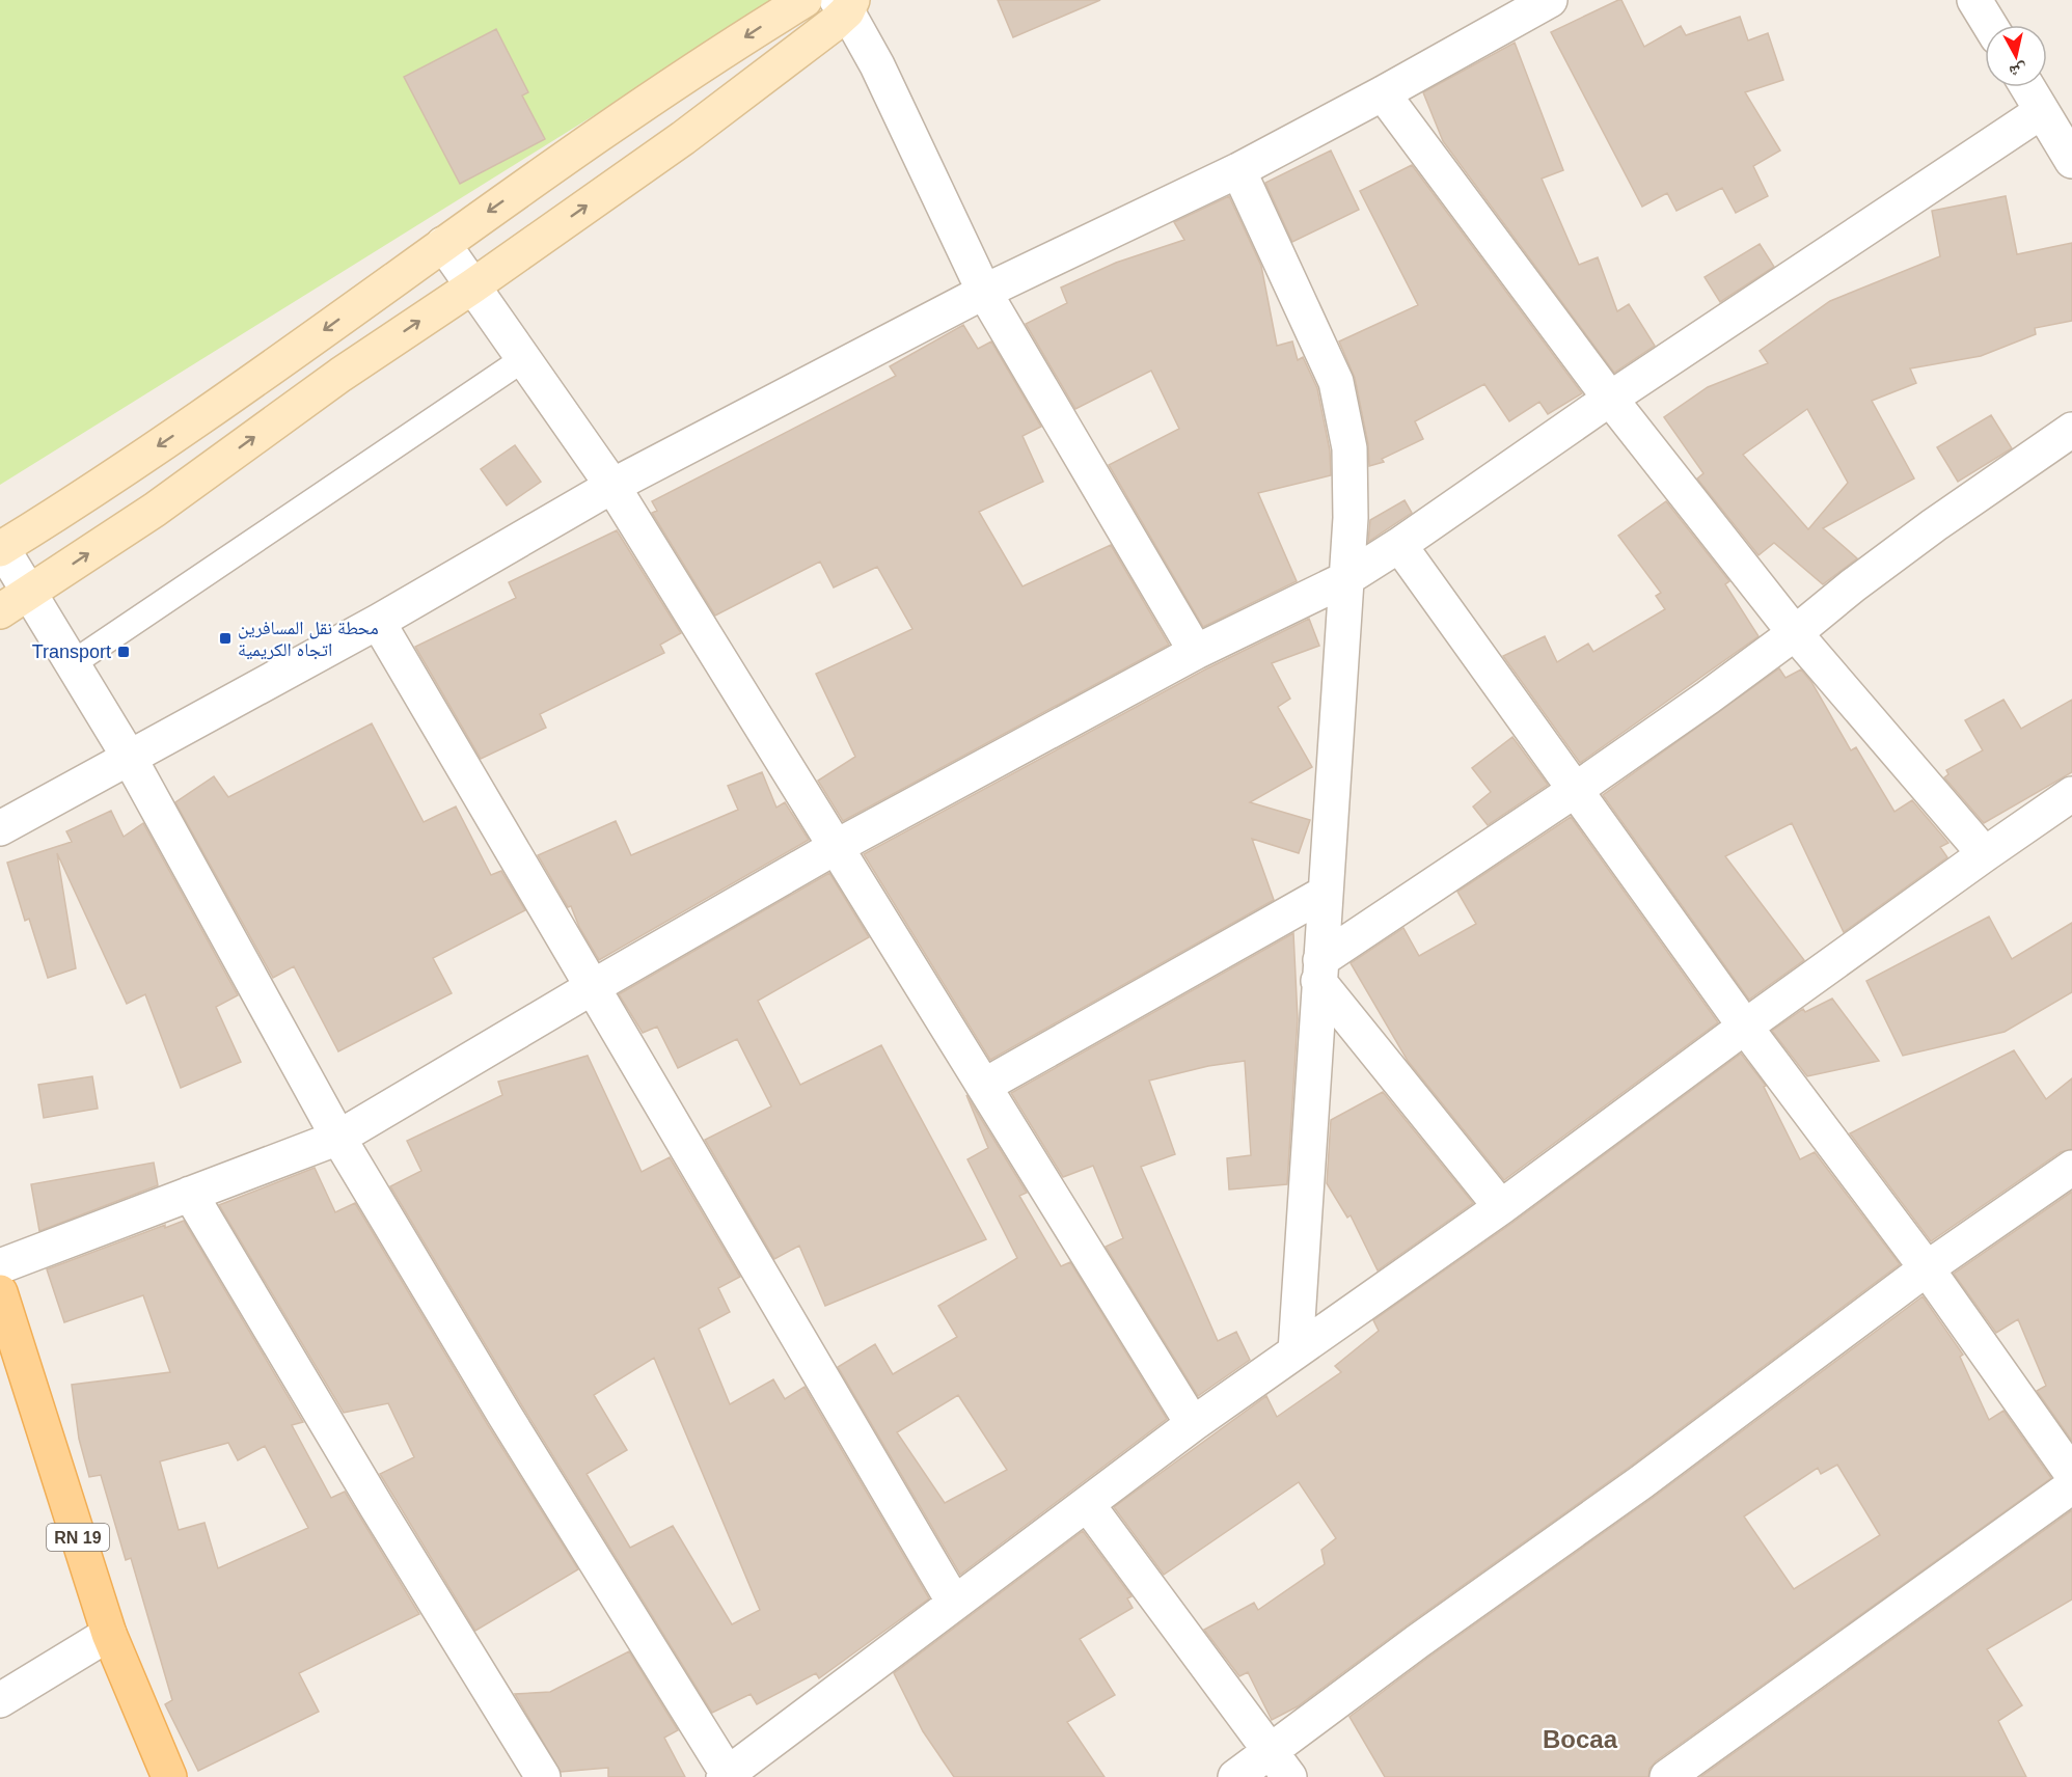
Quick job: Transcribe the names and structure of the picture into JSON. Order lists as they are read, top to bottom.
{
  "streets": {
    "main road": ["RN 19"]
  },
  "districts": ["Bocaa"],
  "places": {
    "transit": ["محطة نقل المسافرين اتجاه الكريمية", "Transport"]
  },
  "north": "bottom"
}
